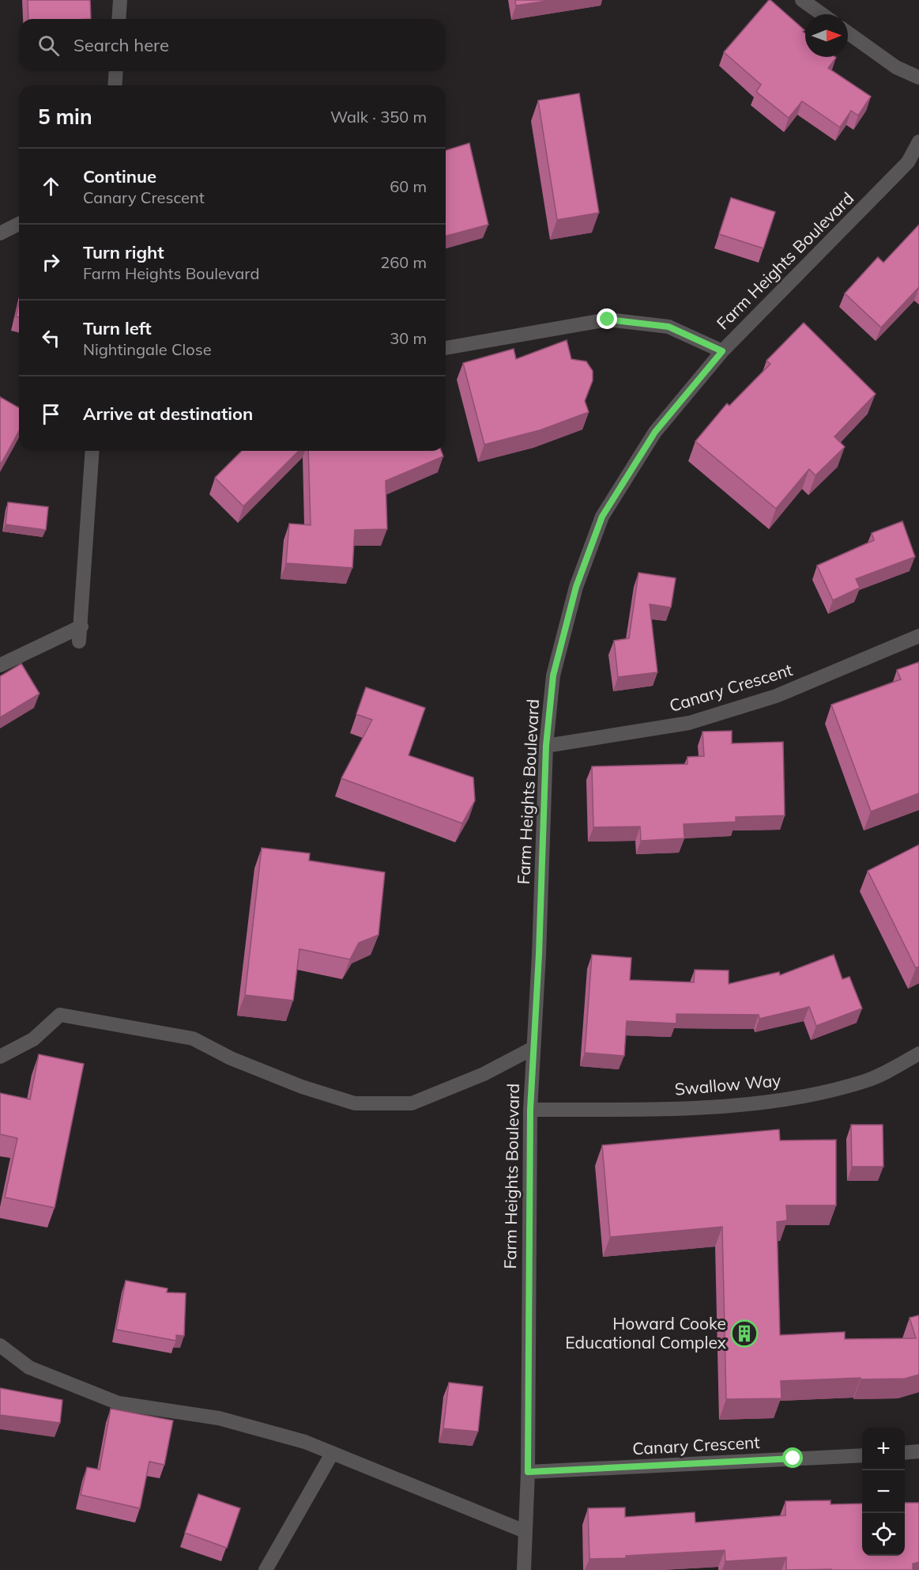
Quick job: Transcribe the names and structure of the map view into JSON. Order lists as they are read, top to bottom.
{
  "streets": {
    "street": ["Farm Heights Boulevard", "Canary Crescent", "Swallow Way"]
  },
  "crossings": [
    ["Farm Heights Boulevard", "Canary Crescent"],
    ["Farm Heights Boulevard", "Swallow Way"]
  ],
  "places": {
    "building": ["Howard Cooke Educational Complex"]
  },
  "north": "right",
  "page": {
    "search": "Search here",
    "heading": ["5 min", "Walk · 350 m"],
    "list": [
      ["Continue", "Canary Crescent", "60 m"],
      ["Turn right", "Farm Heights Boulevard", "260 m"],
      ["Turn left", "Nightingale Close", "30 m"],
      "Arrive at destination"
    ],
    "map_buttons": ["+", "−"]
  }
}
